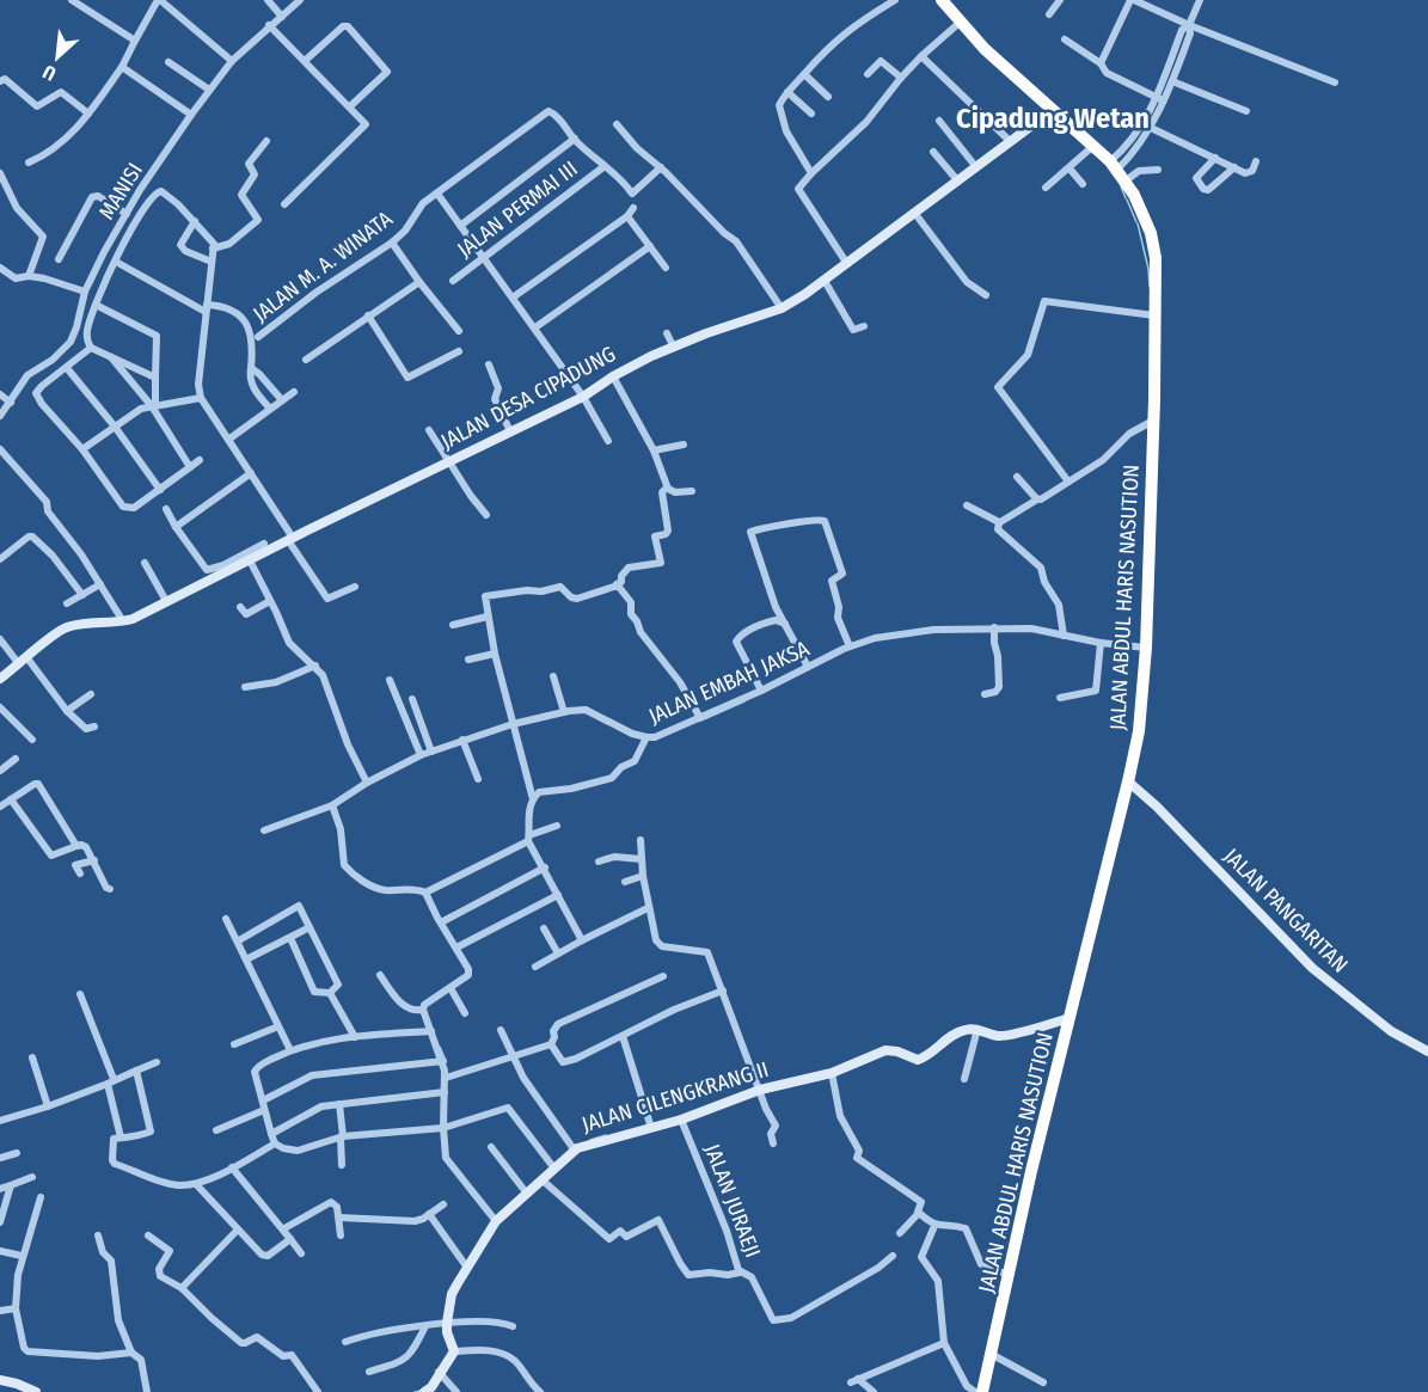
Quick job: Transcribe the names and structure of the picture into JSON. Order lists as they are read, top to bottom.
{
  "streets": {
    "highway": ["JALAN ABDUL HARIS NASUTION"],
    "street": [
      "MANISI",
      "JALAN PERMAI III",
      "JALAN M. A. WINATA",
      "JALAN DESA CIPADUNG",
      "JALAN EMBAH JAKSA",
      "JALAN PANGARITAN",
      "JALAN CILENGKRANG II",
      "JALAN JURAEJI"
    ]
  },
  "crossings": [
    ["JALAN DESA CIPADUNG", "JALAN ABDUL HARIS NASUTION"],
    ["JALAN ABDUL HARIS NASUTION", "JALAN EMBAH JAKSA"],
    ["JALAN ABDUL HARIS NASUTION", "JALAN PANGARITAN"],
    ["JALAN ABDUL HARIS NASUTION", "JALAN CILENGKRANG II"],
    ["JALAN CILENGKRANG II", "JALAN JURAEJI"]
  ],
  "districts": ["Cipadung Wetan"],
  "north": "bottom left"
}
